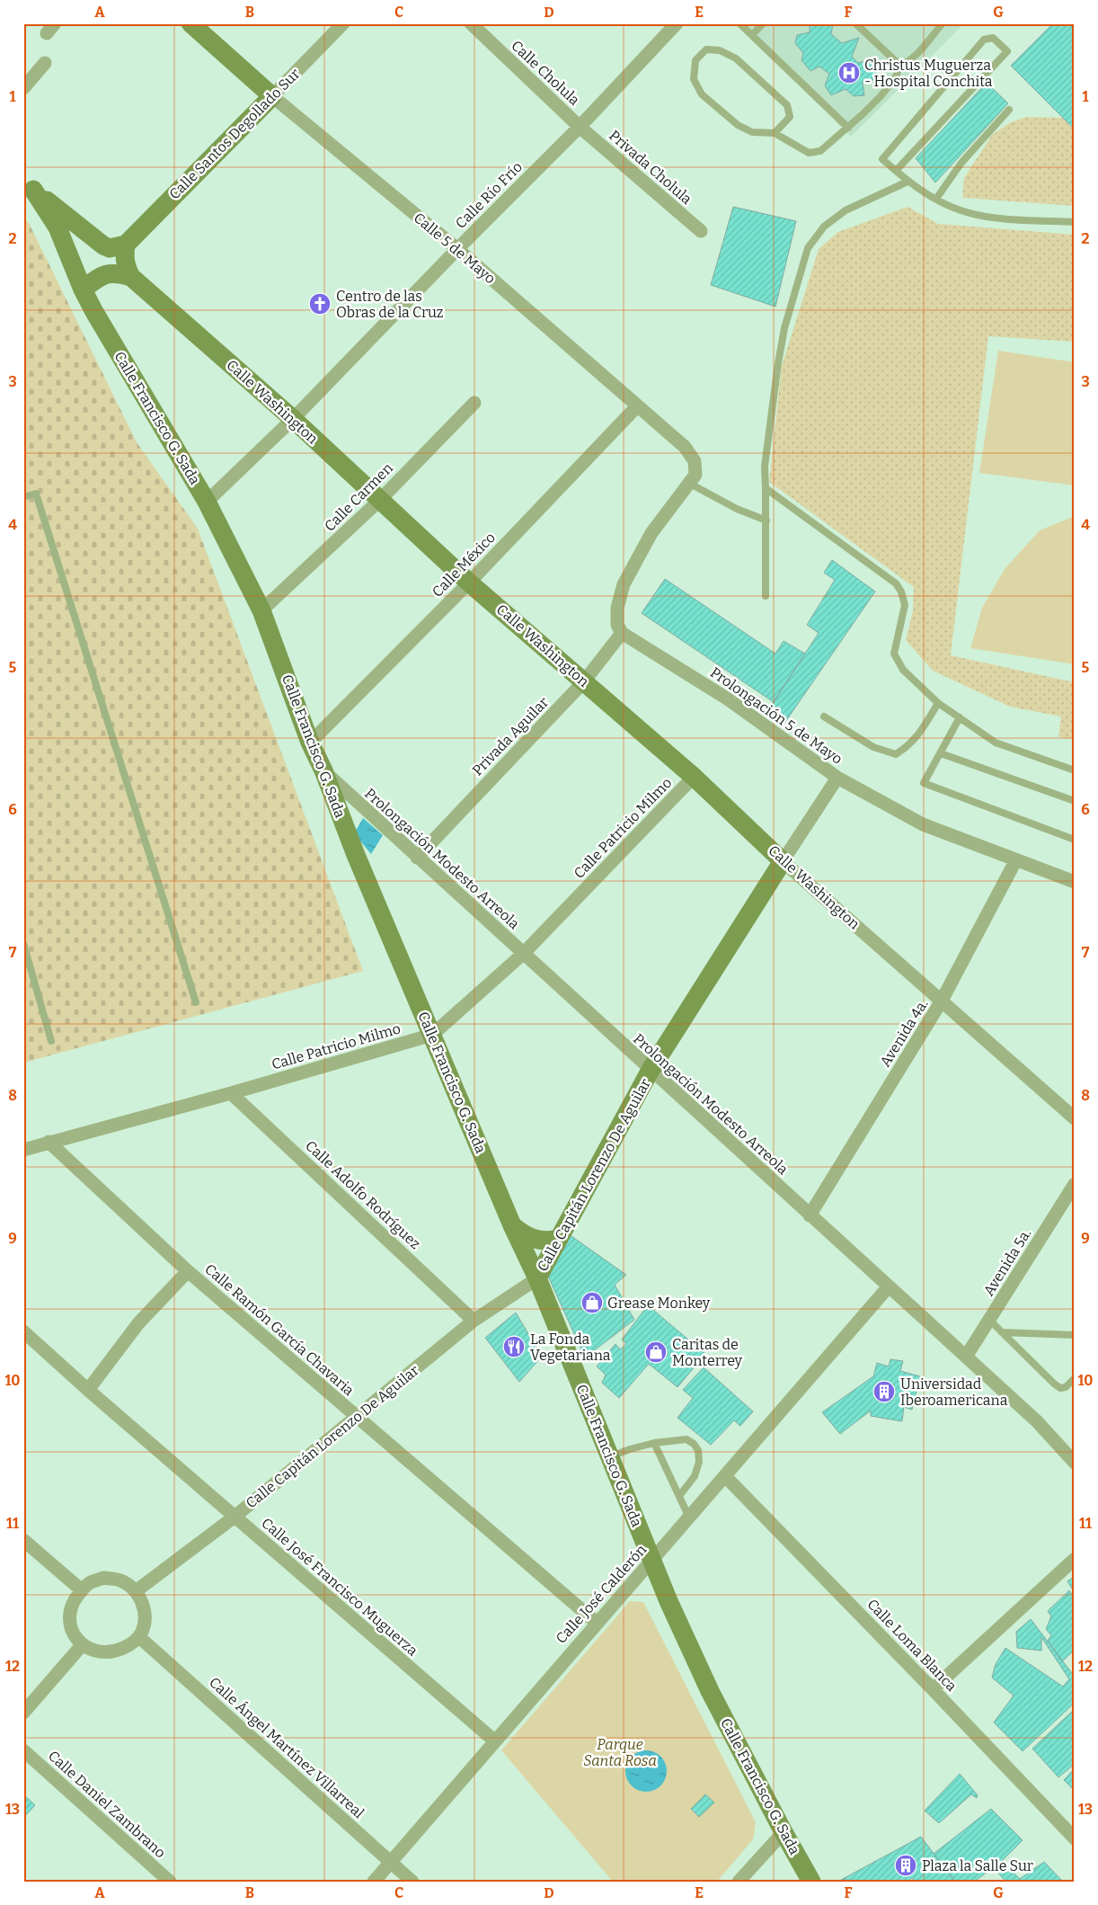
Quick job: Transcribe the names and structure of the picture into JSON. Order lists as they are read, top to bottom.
{
  "streets": {
    "street": [
      "Calle Cholula",
      "Calle Santos Degollado Sur",
      "Privada Cholula",
      "Calle Río Frío",
      "Calle 5 de Mayo",
      "Calle Washington",
      "Calle Francisco G. Sada",
      "Calle Carmen",
      "Calle México",
      "Prolongación 5 de Mayo",
      "Privada Aguilar",
      "Calle Patricio Milmo",
      "Prolongación Modesto Arreola",
      "Avenida 4a.",
      "Calle Capitán Lorenzo De Aguilar",
      "Calle Adolfo Rodríguez",
      "Avenida 5a.",
      "Calle Ramón García Chavaria",
      "Calle José Francisco Muguerza",
      "Calle José Calderón",
      "Calle Loma Blanca",
      "Calle Ángel Martínez Villarreal",
      "Calle Daniel Zambrano"
    ]
  },
  "crossings": [
    ["Calle Cholula", "Privada Cholula"],
    ["Calle Cholula", "Calle Río Frío"],
    ["Calle Santos Degollado Sur", "Calle 5 de Mayo"],
    ["Privada Cholula", "Calle Río Frío"],
    ["Calle Río Frío", "Calle 5 de Mayo"],
    ["Calle Río Frío", "Calle Washington"],
    ["Calle Río Frío", "Calle Francisco G. Sada"],
    ["Calle 5 de Mayo", "Calle México"],
    ["Calle Washington", "Calle Carmen"],
    ["Calle Washington", "Calle México"],
    ["Calle Washington", "Privada Aguilar"],
    ["Calle Washington", "Calle Patricio Milmo"],
    ["Calle Washington", "Avenida 4a."],
    ["Calle Washington", "Calle Capitán Lorenzo De Aguilar"],
    ["Calle Francisco G. Sada", "Calle Carmen"],
    ["Calle Francisco G. Sada", "Calle México"],
    ["Calle Francisco G. Sada", "Calle Patricio Milmo"],
    ["Calle Francisco G. Sada", "Prolongación Modesto Arreola"],
    ["Calle Francisco G. Sada", "Calle Capitán Lorenzo De Aguilar"],
    ["Calle Francisco G. Sada", "Calle José Calderón"],
    ["Prolongación 5 de Mayo", "Privada Aguilar"],
    ["Prolongación 5 de Mayo", "Avenida 4a."],
    ["Prolongación 5 de Mayo", "Calle Capitán Lorenzo De Aguilar"],
    ["Privada Aguilar", "Prolongación Modesto Arreola"],
    ["Calle Patricio Milmo", "Prolongación Modesto Arreola"],
    ["Calle Patricio Milmo", "Calle Adolfo Rodríguez"],
    ["Calle Patricio Milmo", "Calle Ramón García Chavaria"],
    ["Prolongación Modesto Arreola", "Avenida 4a."],
    ["Prolongación Modesto Arreola", "Calle Capitán Lorenzo De Aguilar"],
    ["Prolongación Modesto Arreola", "Avenida 5a."],
    ["Prolongación Modesto Arreola", "Calle José Calderón"],
    ["Calle Capitán Lorenzo De Aguilar", "Calle Adolfo Rodríguez"],
    ["Calle Capitán Lorenzo De Aguilar", "Calle Ramón García Chavaria"],
    ["Calle Capitán Lorenzo De Aguilar", "Calle José Francisco Muguerza"],
    ["Calle Capitán Lorenzo De Aguilar", "Calle Ángel Martínez Villarreal"],
    ["Calle Ramón García Chavaria", "Calle José Calderón"],
    ["Calle José Francisco Muguerza", "Calle José Calderón"],
    ["Calle José Calderón", "Calle Loma Blanca"],
    ["Calle José Calderón", "Calle Ángel Martínez Villarreal"]
  ],
  "parks": ["Parque Santa Rosa"],
  "places": {
    "hospital": ["Christus Muguerza - Hospital Conchita"],
    "church": ["Centro de las Obras de la Cruz"],
    "shop": ["Grease Monkey", "Caritas de Monterrey"],
    "restaurant": ["La Fonda Vegetariana"],
    "building": ["Universidad Iberoamericana", "Plaza la Salle Sur"]
  },
  "grid": {
    "columns": [
      "A",
      "B",
      "C",
      "D",
      "E",
      "F",
      "G"
    ],
    "rows": [
      "1",
      "2",
      "3",
      "4",
      "5",
      "6",
      "7",
      "8",
      "9",
      "10",
      "11",
      "12",
      "13"
    ]
  }
}
